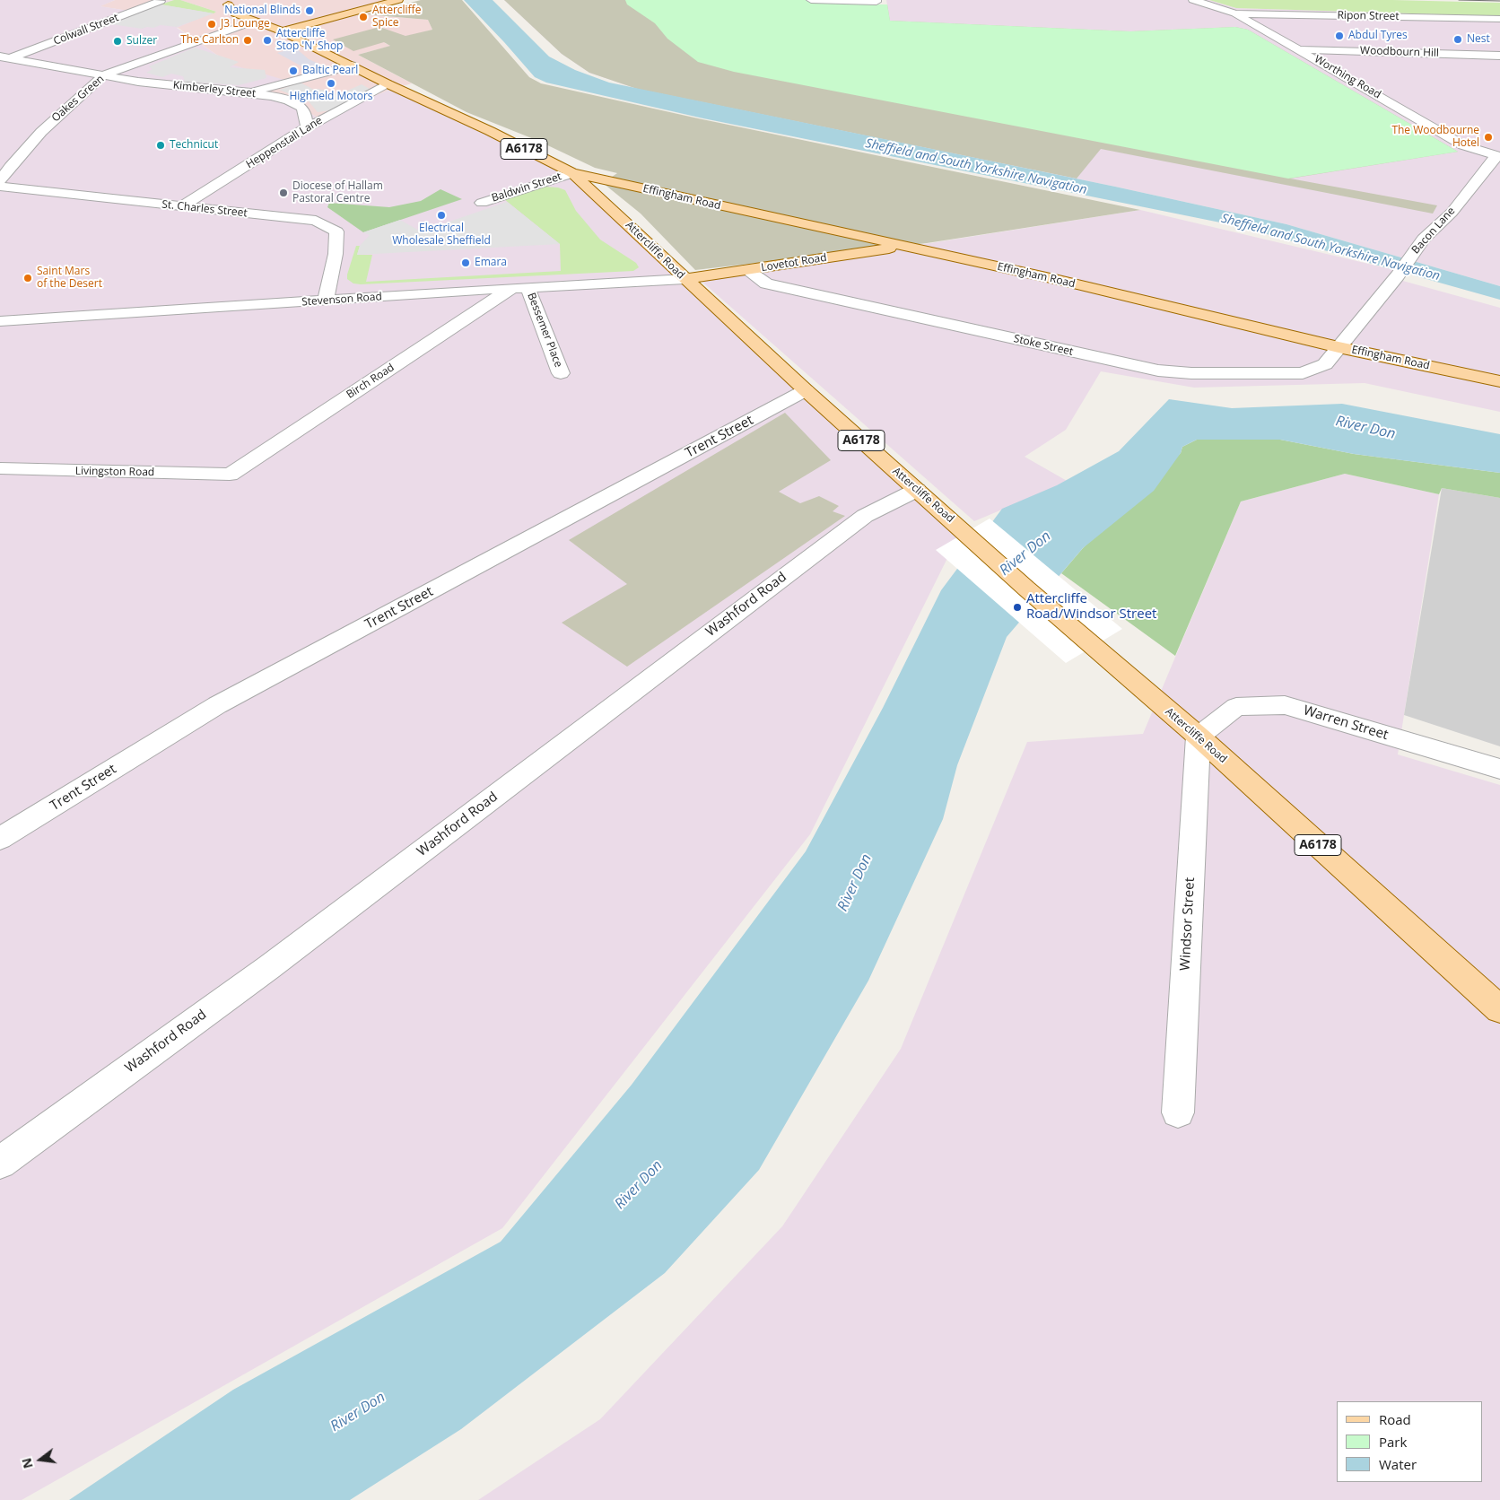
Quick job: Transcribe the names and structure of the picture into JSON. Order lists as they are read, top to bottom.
{
  "streets": {
    "main road": [
      "A6178",
      "Effingham Road",
      "Attercliffe Road",
      "Lovetot Road"
    ],
    "street": [
      "Ripon Street",
      "Colwall Street",
      "Woodbourn Hill",
      "Worthing Road",
      "Kimberley Street",
      "Oakes Green",
      "Heppenstall Lane",
      "Baldwin Street",
      "St. Charles Street",
      "Bacon Lane",
      "Stevenson Road",
      "Bessemer Place",
      "Stoke Street",
      "Birch Road",
      "Trent Street",
      "Livingston Road",
      "Washford Road",
      "Warren Street",
      "Windsor Street"
    ]
  },
  "crossings": [
    ["Ripon Street", "Worthing Road"],
    ["Colwall Street", "Kimberley Street"],
    ["Woodbourn Hill", "Worthing Road"],
    ["Worthing Road", "Bacon Lane"],
    ["Kimberley Street", "Oakes Green"],
    ["Kimberley Street", "Heppenstall Lane"],
    ["Oakes Green", "Attercliffe Road"],
    ["Heppenstall Lane", "St. Charles Street"],
    ["Heppenstall Lane", "Attercliffe Road"],
    ["Baldwin Street", "Effingham Road"],
    ["Baldwin Street", "Attercliffe Road"],
    ["Effingham Road", "Bacon Lane"],
    ["Effingham Road", "Attercliffe Road"],
    ["Effingham Road", "Lovetot Road"],
    ["Effingham Road", "Stoke Street"],
    ["St. Charles Street", "Stevenson Road"],
    ["Bacon Lane", "Stoke Street"],
    ["Attercliffe Road", "Lovetot Road"],
    ["Attercliffe Road", "Stevenson Road"],
    ["Attercliffe Road", "Trent Street"],
    ["Attercliffe Road", "Washford Road"],
    ["Attercliffe Road", "Warren Street"],
    ["Attercliffe Road", "Windsor Street"],
    ["Lovetot Road", "Stevenson Road"],
    ["Lovetot Road", "Stoke Street"],
    ["Stevenson Road", "Bessemer Place"],
    ["Stevenson Road", "Birch Road"],
    ["Bessemer Place", "Birch Road"],
    ["Birch Road", "Livingston Road"],
    ["Warren Street", "Windsor Street"]
  ],
  "water": ["Sheffield and South Yorkshire Navigation", "River Don"],
  "places": [
    "National Blinds",
    "Attercliffe Spice",
    "J3 Lounge",
    "Abdul Tyres",
    "Nest",
    "The Carlton",
    "Attercliffe Stop 'N' Shop",
    "Sulzer",
    "Baltic Pearl",
    "Highfield Motors",
    "The Woodbourne Hotel",
    "Technicut",
    "Diocese of Hallam Pastoral Centre",
    "Electrical Wholesale Sheffield",
    "Emara",
    "Saint Mars of the Desert",
    "Attercliffe Road/Windsor Street"
  ],
  "legend": ["Road", "Park", "Water"],
  "north": "left"
}
